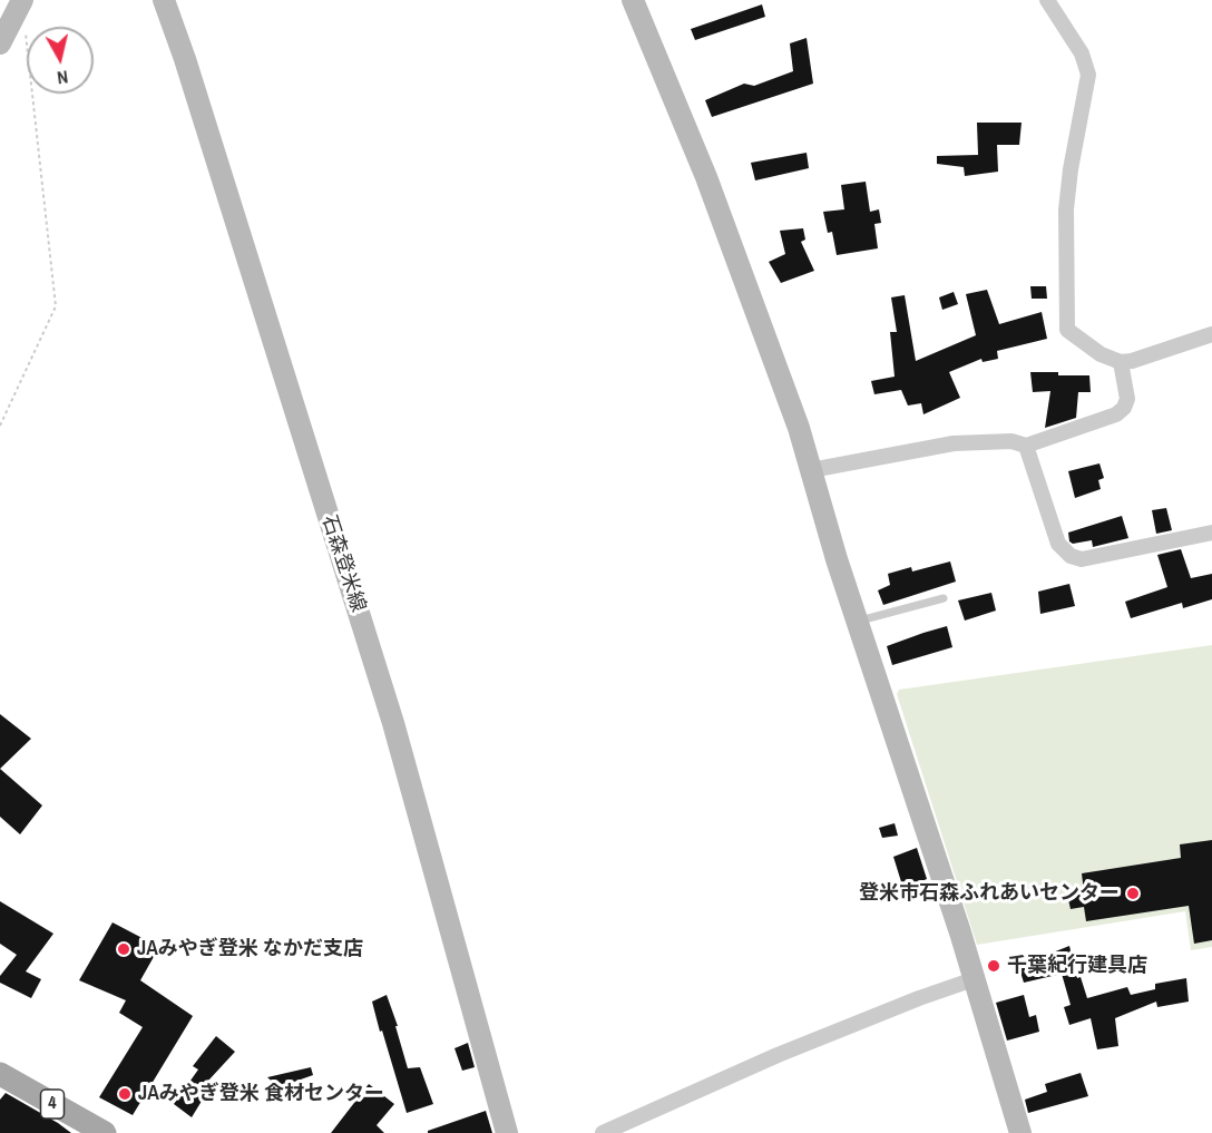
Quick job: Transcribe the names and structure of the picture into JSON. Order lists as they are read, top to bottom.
{
  "streets": {
    "main road": ["4"],
    "street": ["石森登米線"]
  },
  "places": [
    "登米市石森ふれあいセンター",
    "JAみやぎ登米 なかだ支店",
    "千葉紀行建具店",
    "JAみやぎ登米 食材センター"
  ],
  "north": "bottom"
}
